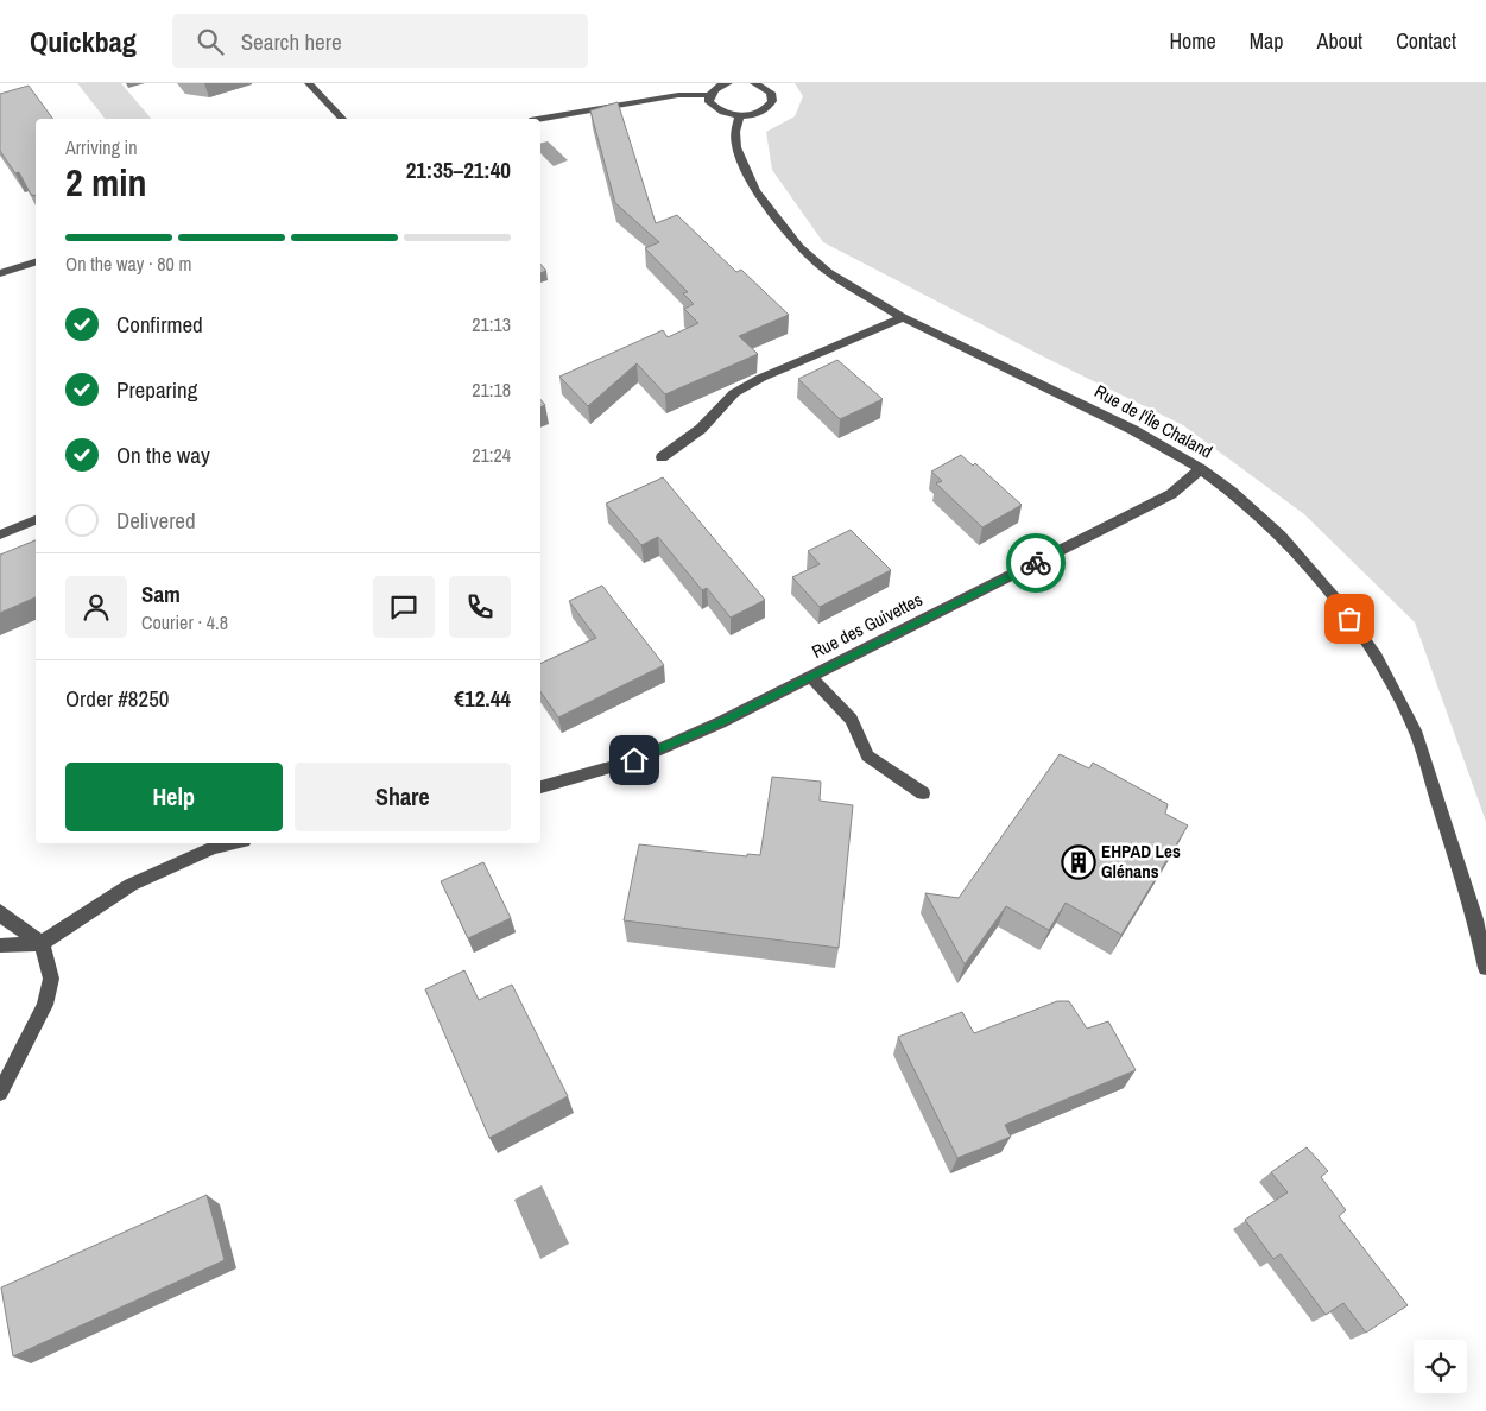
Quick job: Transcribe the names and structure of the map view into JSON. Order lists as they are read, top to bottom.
{
  "streets": {
    "street": ["Rue de l'Île Chaland", "Rue des Guivettes"]
  },
  "crossings": [
    ["Rue de l'Île Chaland", "Rue des Guivettes"]
  ],
  "places": {
    "building": ["EHPAD Les Glénans"]
  },
  "page": {
    "header": "Quickbag",
    "search": "Search here",
    "nav": [
      "Home",
      "Map",
      "About",
      "Contact"
    ],
    "heading": ["2 min", "Arriving in", "21:35–21:40"],
    "panel": [
      "Sam",
      "Courier · 4.8",
      "Order #8250",
      "€12.44"
    ],
    "bar": "On the way · 80 m",
    "list": [
      ["Confirmed", "21:13"],
      ["Preparing", "21:18"],
      ["On the way", "21:24"],
      "Delivered"
    ],
    "buttons": ["Help", "Share"]
  }
}
